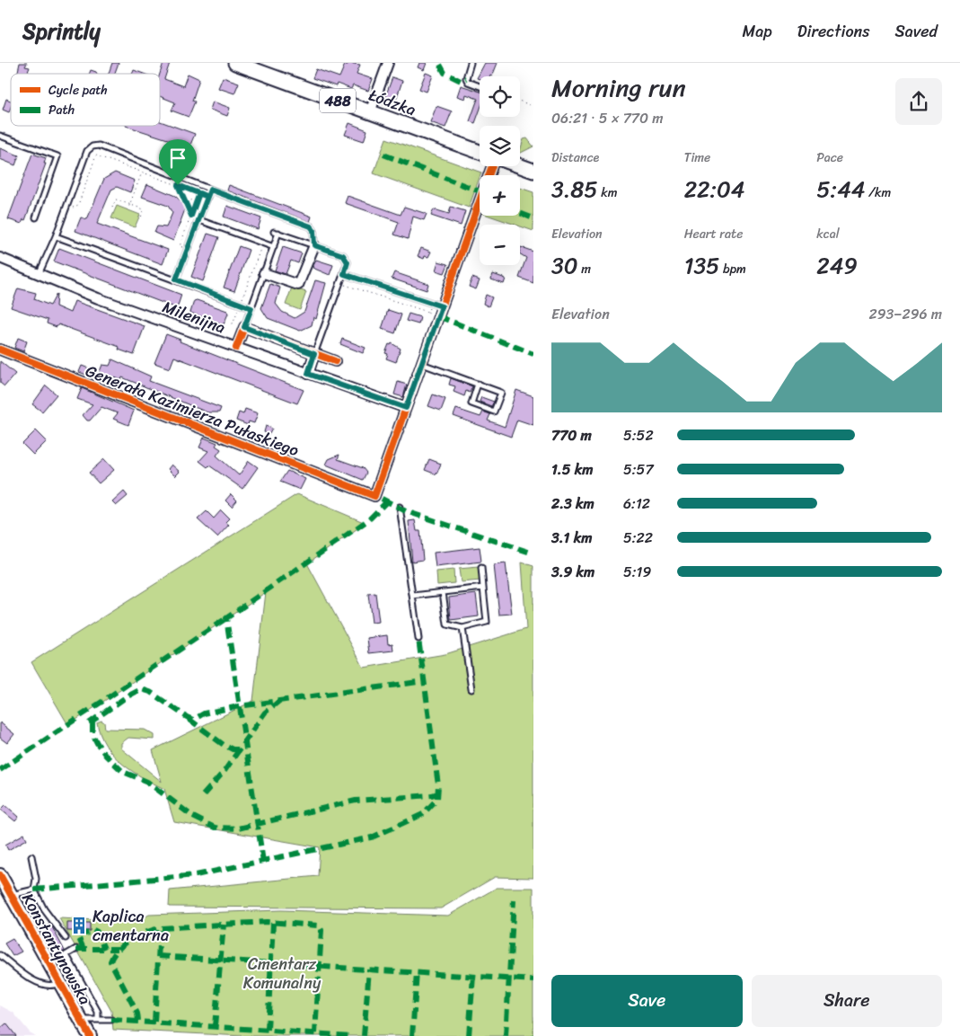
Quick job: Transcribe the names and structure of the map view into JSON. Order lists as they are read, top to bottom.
{
  "streets": {
    "main road": ["488", "Łódzka", "Konstantynowska"],
    "street": ["Milenijna", "Generała Kazimierza Pułaskiego"]
  },
  "crossings": [
    ["Milenijna", "Generała Kazimierza Pułaskiego"]
  ],
  "parks": ["Cmentarz Komunalny"],
  "places": {
    "building": ["Kaplica cmentarna"]
  },
  "legend": ["Cycle path", "Path"],
  "page": {
    "header": "Sprintly",
    "nav": ["Map", "Directions", "Saved"],
    "heading": ["Morning run", "06:21 · 5 × 770 m"],
    "map_buttons": ["+", "−"],
    "stats": [
      ["Distance", "3.85 km"],
      ["Time", "22:04"],
      ["Pace", "5:44 /km"],
      ["Elevation", "30 m"],
      ["Heart rate", "135 bpm"],
      ["kcal", "249"]
    ],
    "chart": ["Elevation", "293–296 m"],
    "list": [
      {
        "name": "770 m",
        "note": "5:52"
      },
      {
        "name": "1.5 km",
        "note": "5:57"
      },
      {
        "name": "2.3 km",
        "note": "6:12"
      },
      {
        "name": "3.1 km",
        "note": "5:22"
      },
      {
        "name": "3.9 km",
        "note": "5:19"
      }
    ],
    "buttons": ["Save", "Share"]
  }
}
